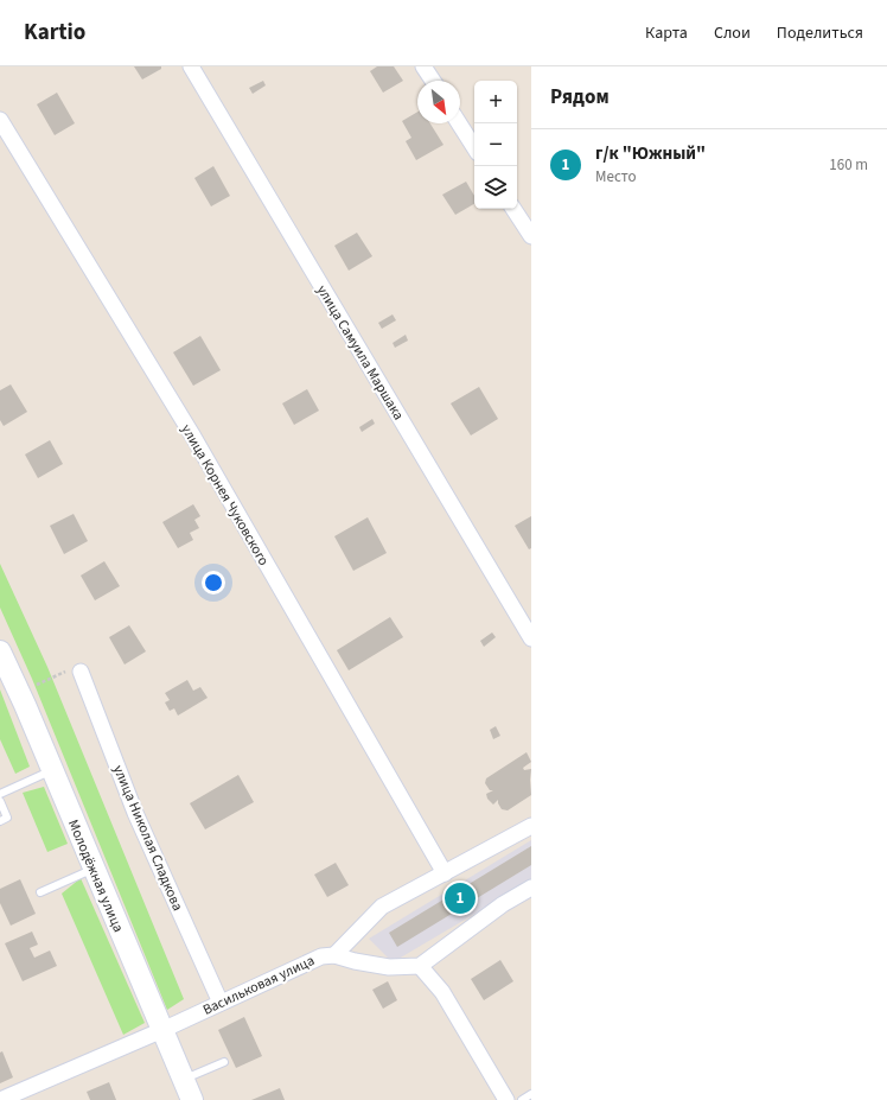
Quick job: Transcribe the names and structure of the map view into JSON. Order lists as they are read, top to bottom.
{
  "streets": {
    "street": [
      "улица Самуила Маршака",
      "улица Корнея Чуковского",
      "улица Николая Сладкова",
      "Молодёжная улица",
      "Васильковая улица"
    ]
  },
  "crossings": [
    ["улица Николая Сладкова", "Васильковая улица"],
    ["Молодёжная улица", "Васильковая улица"]
  ],
  "north": "bottom right",
  "page": {
    "header": "Kartio",
    "nav": ["Карта", "Слои", "Поделиться"],
    "heading": "Рядом",
    "map_buttons": ["+", "−"],
    "list": [
      {
        "mark": "1",
        "name": "г/к \"Южный\"",
        "note": "Место",
        "value": "160 m"
      }
    ],
    "pins": "1"
  }
}
